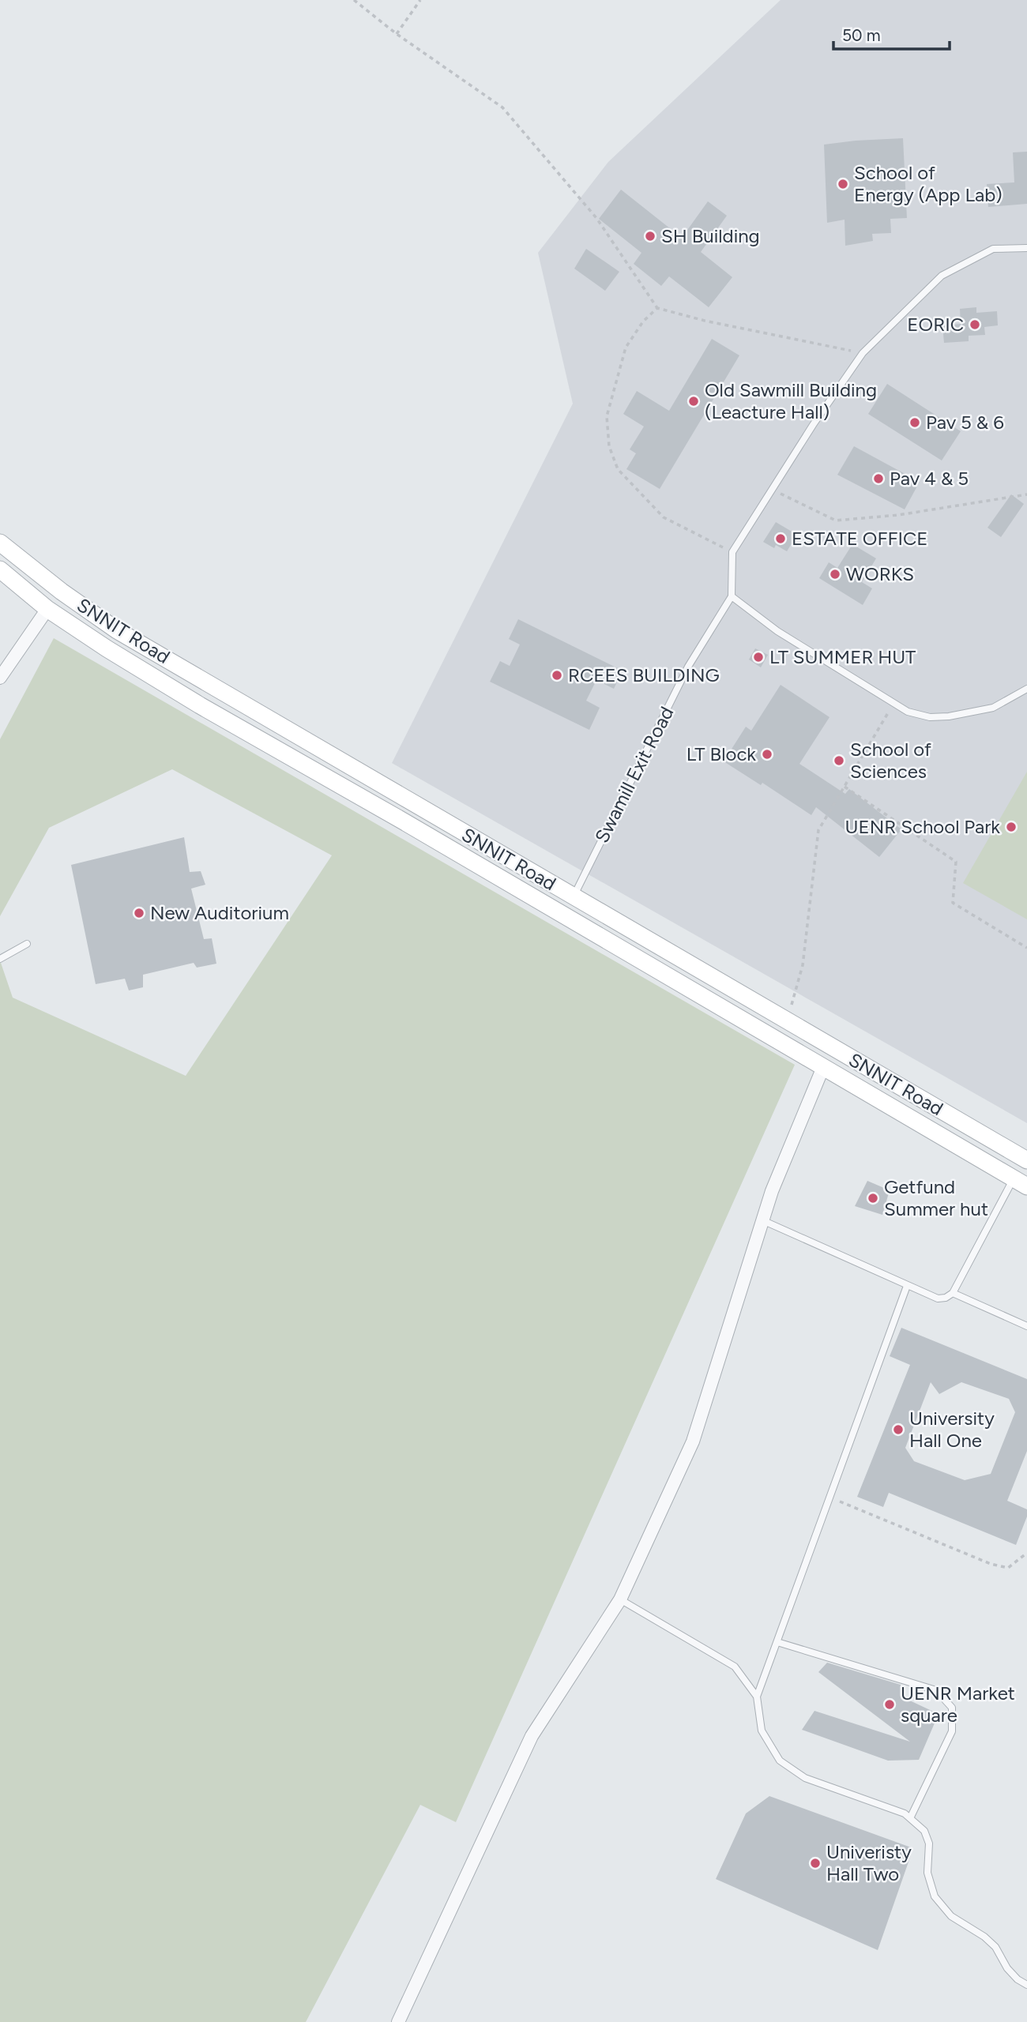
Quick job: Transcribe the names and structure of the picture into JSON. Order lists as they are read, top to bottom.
{
  "streets": {
    "street": ["SNNIT Road"],
    "lane": ["Swamill Exit Road"]
  },
  "crossings": [
    ["SNNIT Road", "Swamill Exit Road"]
  ],
  "places": [
    "School of Energy (App Lab)",
    "SH Building",
    "EORIC",
    "Old Sawmill Building (Leacture Hall)",
    "Pav 5 & 6",
    "Pav 4 & 5",
    "ESTATE OFFICE",
    "WORKS",
    "LT SUMMER HUT",
    "RCEES BUILDING",
    "LT Block",
    "School of Sciences",
    "UENR School Park",
    "New Auditorium",
    "Getfund Summer hut",
    "University Hall One",
    "UENR Market square",
    "Univeristy Hall Two"
  ],
  "scale_bar": "50 m"
}
